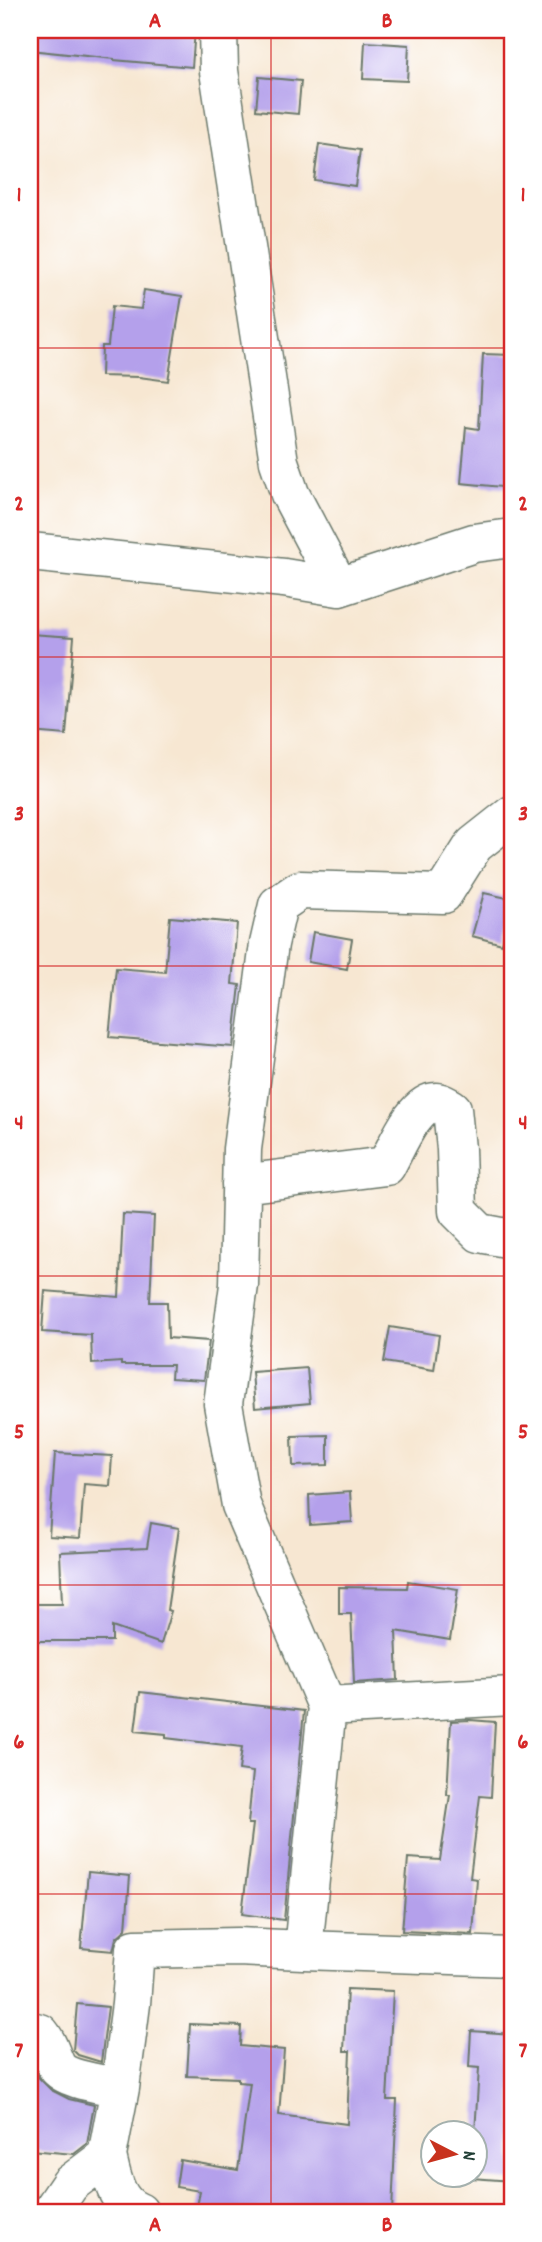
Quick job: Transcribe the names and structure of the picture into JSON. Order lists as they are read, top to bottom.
{
  "north": "right",
  "grid": {
    "columns": ["A", "B"],
    "rows": [
      "1",
      "2",
      "3",
      "4",
      "5",
      "6",
      "7"
    ]
  }
}
